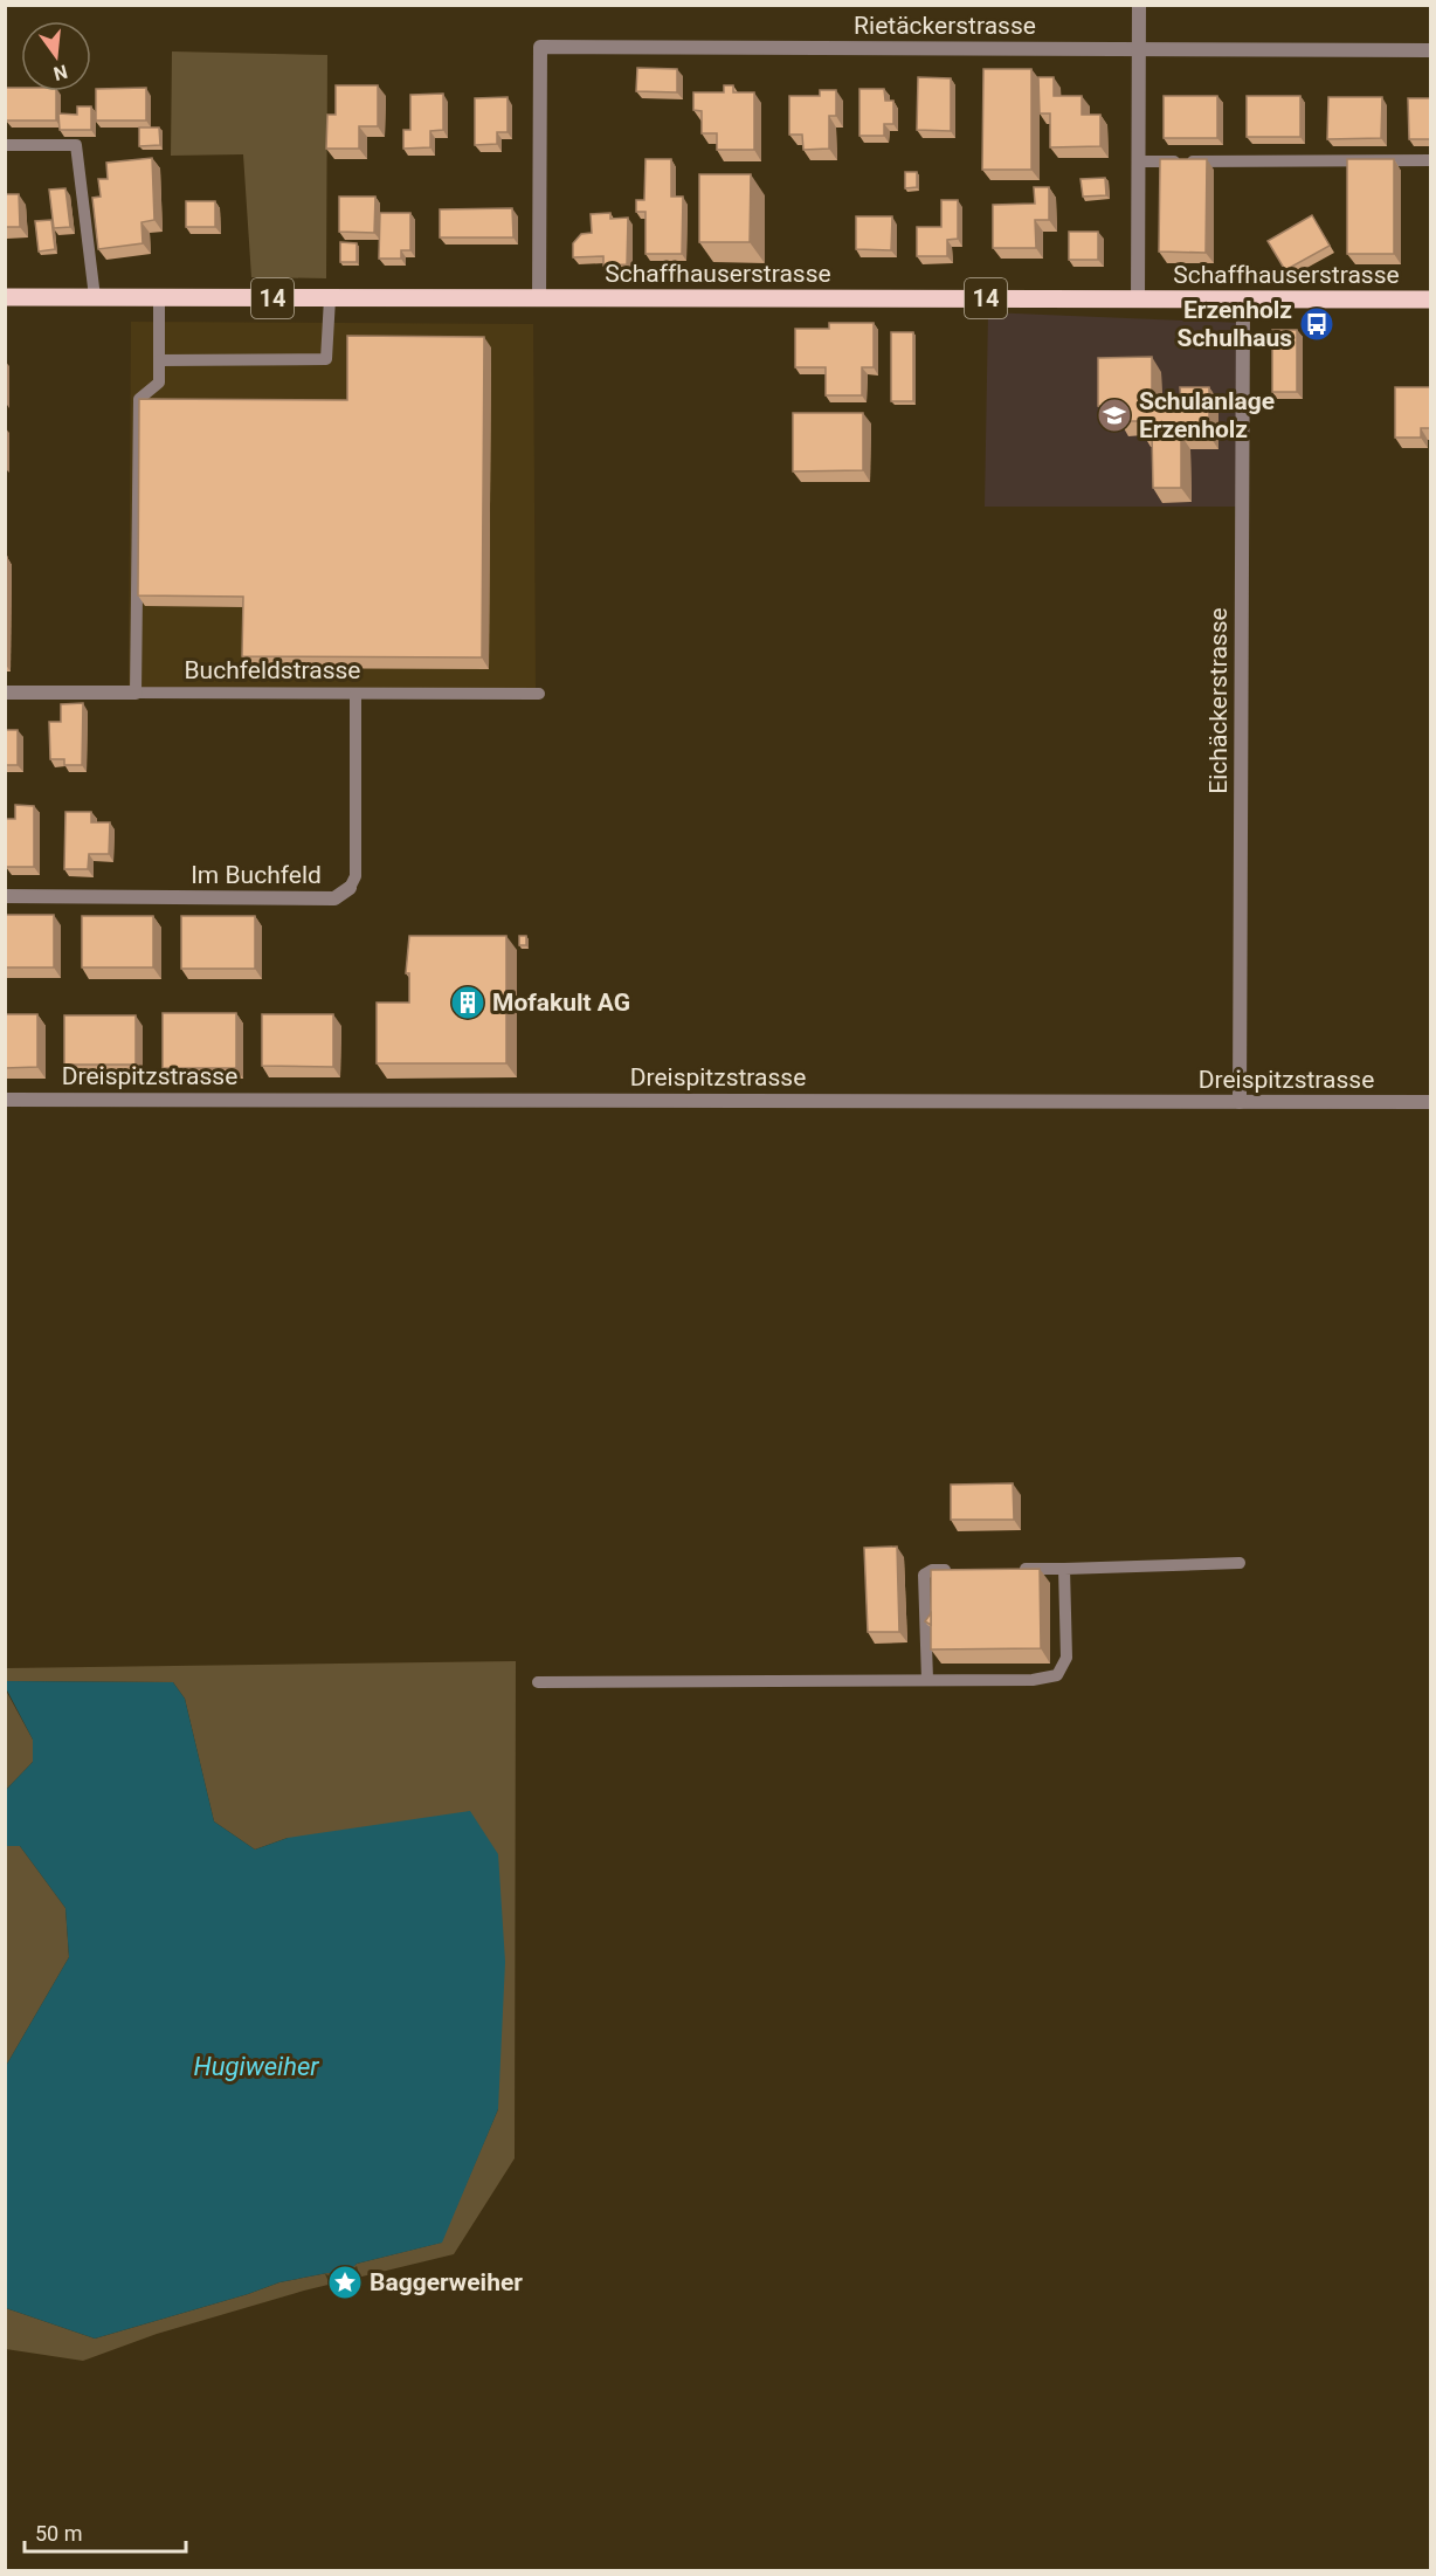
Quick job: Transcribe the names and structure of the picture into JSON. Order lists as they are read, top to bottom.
{
  "streets": {
    "main road": ["Schaffhauserstrasse", "14"],
    "street": [
      "Rietäckerstrasse",
      "Buchfeldstrasse",
      "Eichäckerstrasse",
      "Im Buchfeld",
      "Dreispitzstrasse"
    ]
  },
  "crossings": [
    ["Rietäckerstrasse", "Schaffhauserstrasse"],
    ["Schaffhauserstrasse", "Eichäckerstrasse"],
    ["Buchfeldstrasse", "Im Buchfeld"],
    ["Eichäckerstrasse", "Dreispitzstrasse"]
  ],
  "water": ["Hugiweiher"],
  "places": {
    "bus stop": ["Erzenholz Schulhaus"],
    "school or university": ["Schulanlage Erzenholz"],
    "building": ["Mofakult AG"],
    "place": ["Baggerweiher"]
  },
  "scale_bar": "50 m",
  "north": "bottom"
}
